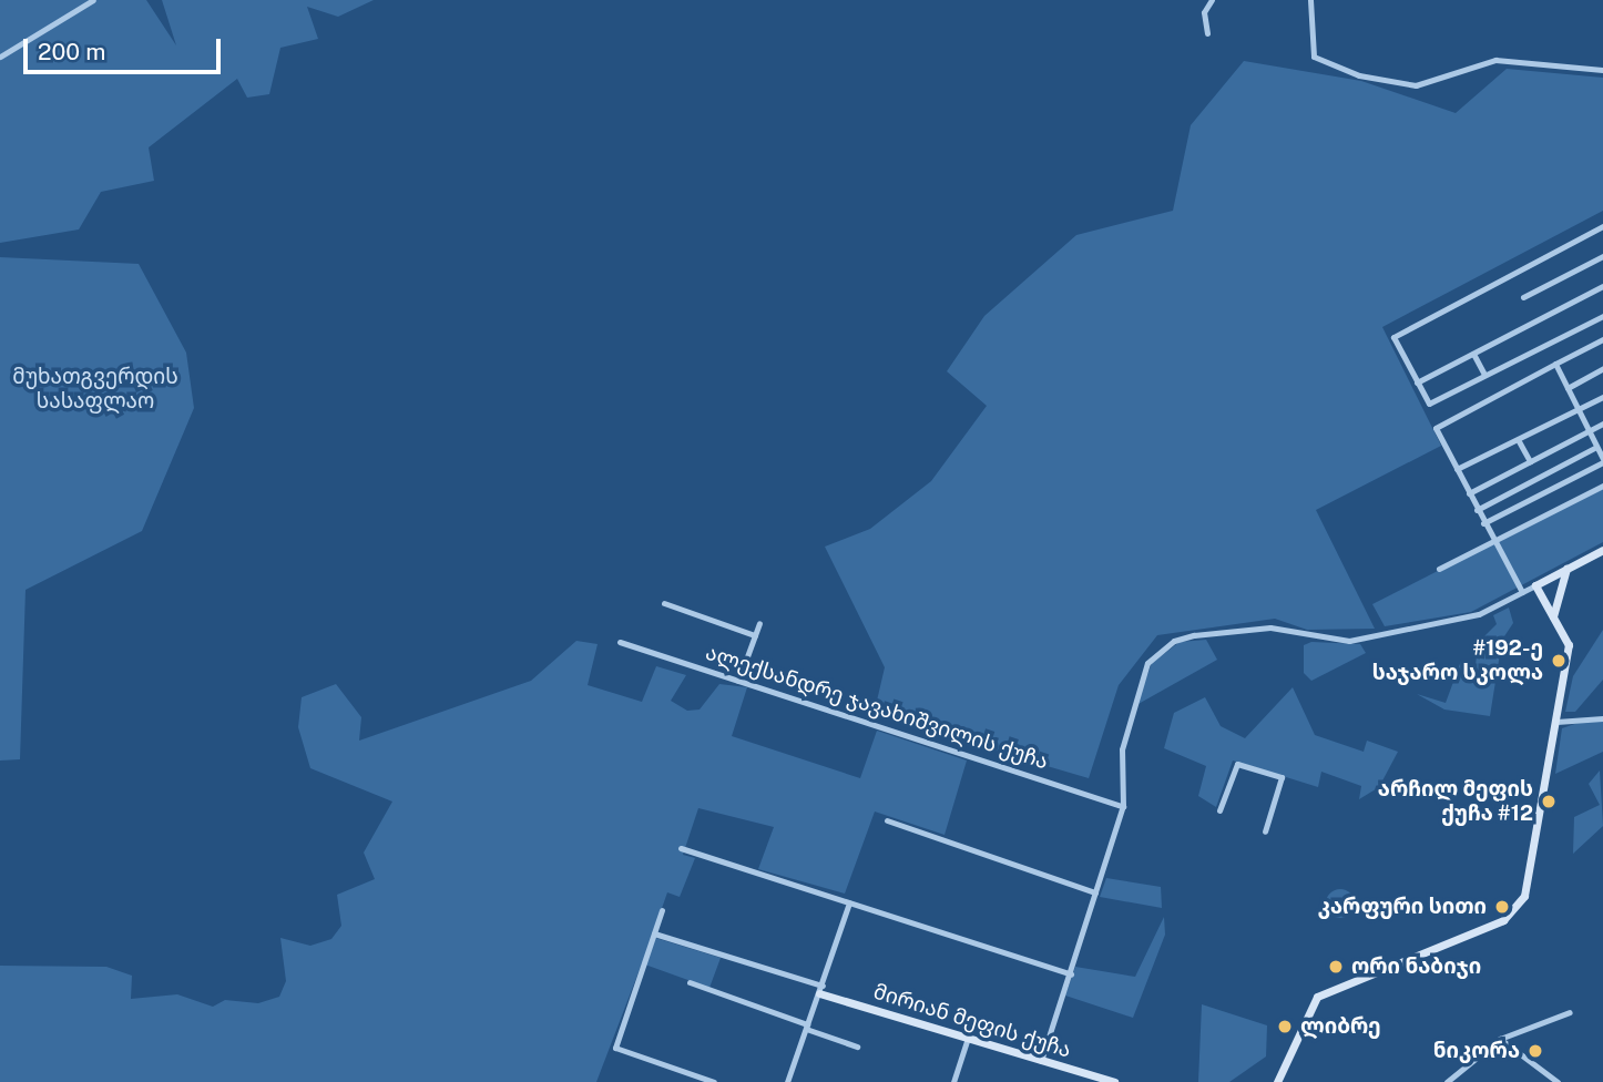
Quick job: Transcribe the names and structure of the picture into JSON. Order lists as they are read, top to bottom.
{
  "streets": {
    "street": ["ალექსანდრე ჯავახიშვილის ქუჩა", "მირიან მეფის ქუჩა"]
  },
  "parks": ["მუხათგვერდის სასაფლაო"],
  "places": [
    "#192-ე საჯარო სკოლა",
    "არჩილ მეფის ქუჩა #12",
    "კარფური სითი",
    "ორი ნაბიჯი",
    "ლიბრე",
    "ნიკორა"
  ],
  "scale_bar": "200 m"
}
